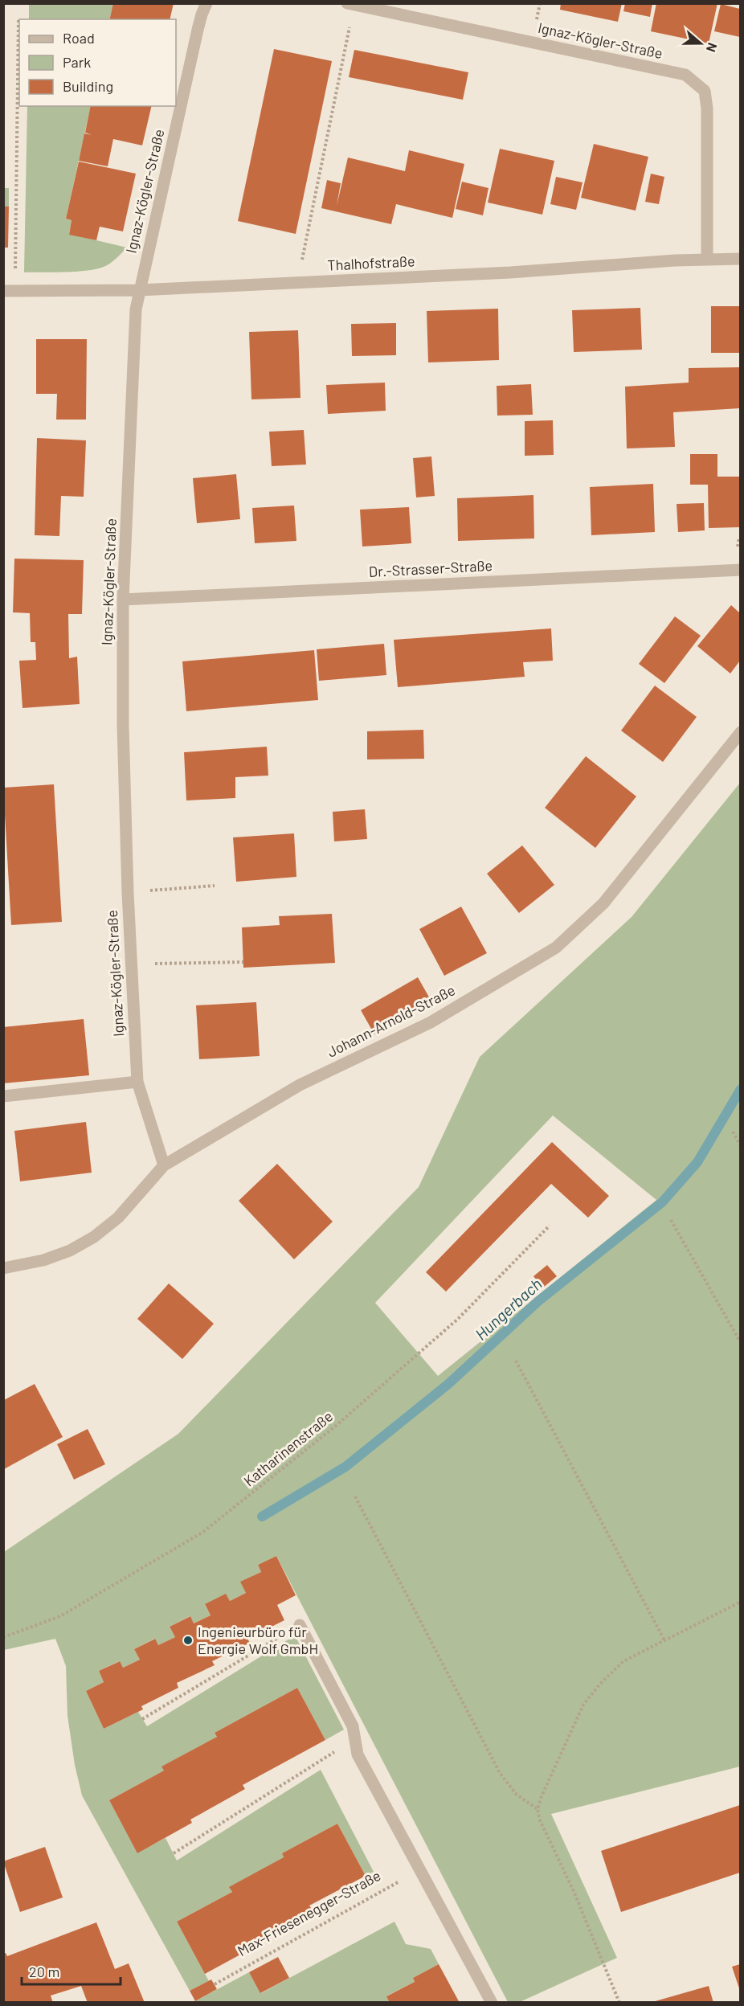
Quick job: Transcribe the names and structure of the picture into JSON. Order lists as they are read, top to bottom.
{
  "streets": {
    "street": [
      "Ignaz-Kögler-Straße",
      "Thalhofstraße",
      "Dr.-Strasser-Straße",
      "Johann-Arnold-Straße"
    ],
    "path": ["Katharinenstraße", "Max-Friesenegger-Straße"]
  },
  "crossings": [
    ["Ignaz-Kögler-Straße", "Thalhofstraße"],
    ["Ignaz-Kögler-Straße", "Dr.-Strasser-Straße"],
    ["Ignaz-Kögler-Straße", "Johann-Arnold-Straße"]
  ],
  "water": ["Hungerbach"],
  "places": ["Ingenieurbüro für Energie Wolf GmbH"],
  "legend": ["Road", "Park", "Building"],
  "scale_bar": "20 m",
  "north": "right"
}
